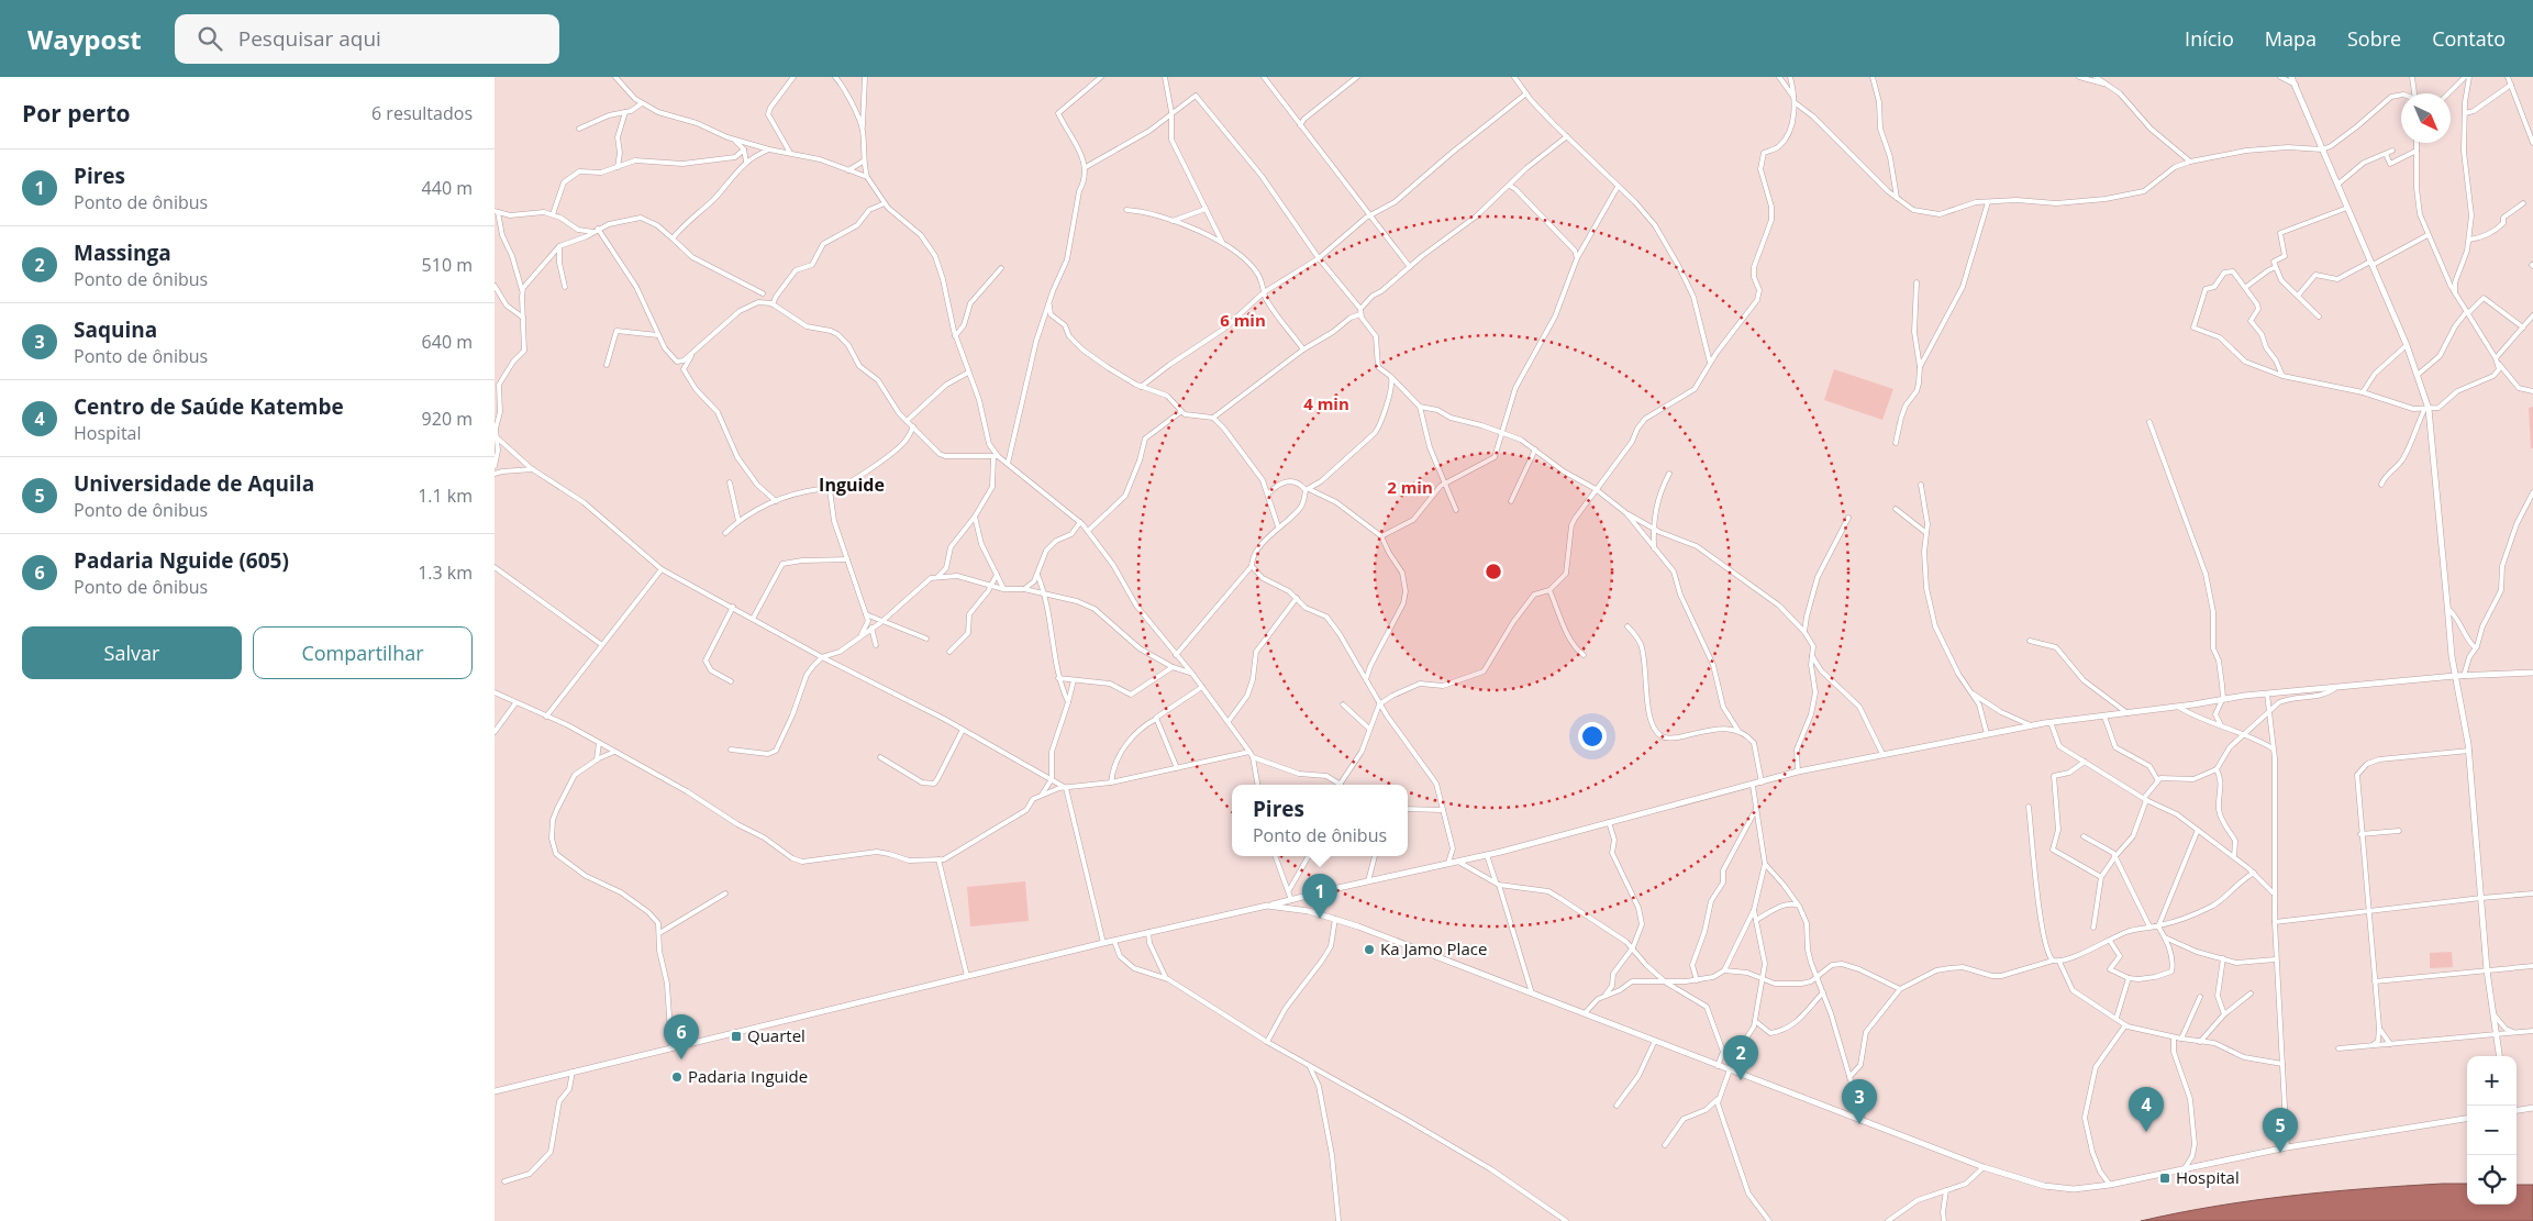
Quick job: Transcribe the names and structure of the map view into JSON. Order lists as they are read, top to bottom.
{
  "districts": ["Inguide"],
  "places": {
    "other": ["Ka Jamo Place", "Padaria Inguide"],
    "transit": ["Quartel", "Hospital"]
  },
  "north": "bottom right",
  "page": {
    "header": "Waypost",
    "search": "Pesquisar aqui",
    "nav": [
      "Início",
      "Mapa",
      "Sobre",
      "Contato"
    ],
    "heading": ["Por perto", "6 resultados"],
    "list": [
      {
        "mark": "1",
        "name": "Pires",
        "note": "Ponto de ônibus",
        "value": "440 m"
      },
      {
        "mark": "2",
        "name": "Massinga",
        "note": "Ponto de ônibus",
        "value": "510 m"
      },
      {
        "mark": "3",
        "name": "Saquina",
        "note": "Ponto de ônibus",
        "value": "640 m"
      },
      {
        "mark": "4",
        "name": "Centro de Saúde Katembe",
        "note": "Hospital",
        "value": "920 m"
      },
      {
        "mark": "5",
        "name": "Universidade de Aquila",
        "note": "Ponto de ônibus",
        "value": "1.1 km"
      },
      {
        "mark": "6",
        "name": "Padaria Nguide (605)",
        "note": "Ponto de ônibus",
        "value": "1.3 km"
      }
    ],
    "buttons": ["Salvar", "Compartilhar"],
    "popup": ["Pires", "Ponto de ônibus"],
    "pins": [
      "1",
      "6",
      "2",
      "3",
      "4",
      "5"
    ],
    "map_buttons": ["+", "−"]
  },
  "rings": ["6 min", "4 min", "2 min"]
}
